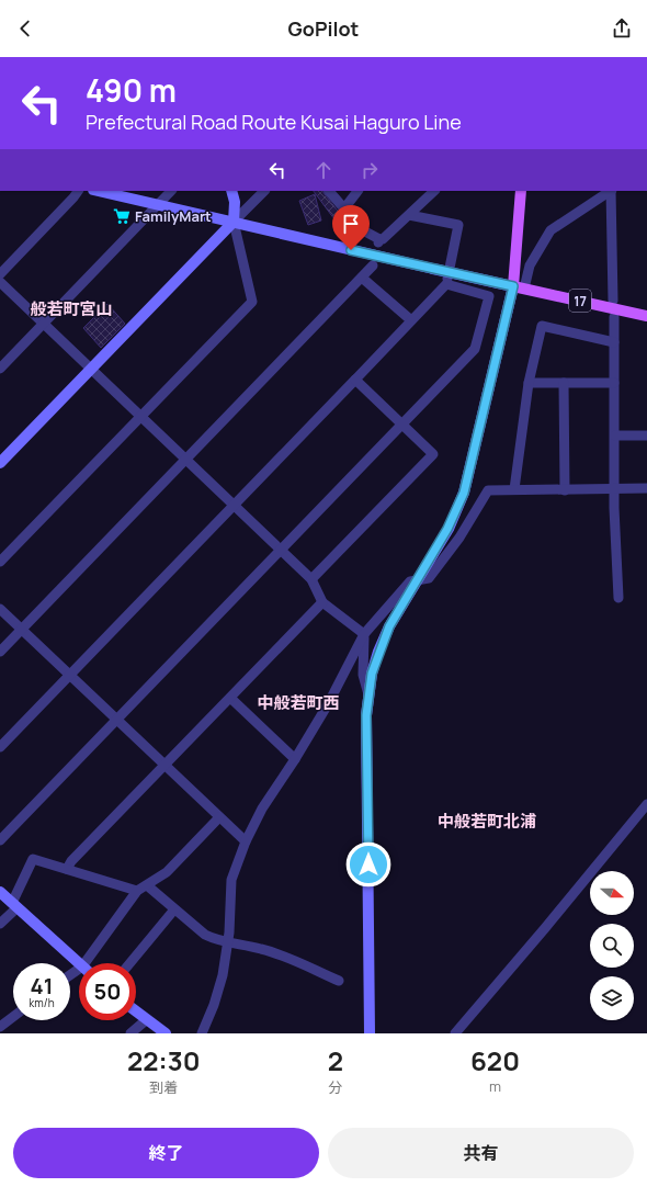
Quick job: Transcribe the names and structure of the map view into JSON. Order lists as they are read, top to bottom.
{
  "streets": {
    "main road": ["17"]
  },
  "districts": ["般若町宮山", "中般若町西", "中般若町北浦"],
  "places": {
    "supermarket": ["FamilyMart"]
  },
  "north": "right",
  "page": {
    "header": "GoPilot",
    "turn": ["490 m", "Prefectural Road Route Kusai Haguro Line"],
    "speed": "41 km/h",
    "limit": "50",
    "eta": [
      "22:30",
      "到着",
      "2",
      "分",
      "620",
      "m"
    ],
    "buttons": ["終了", "共有"]
  }
}
